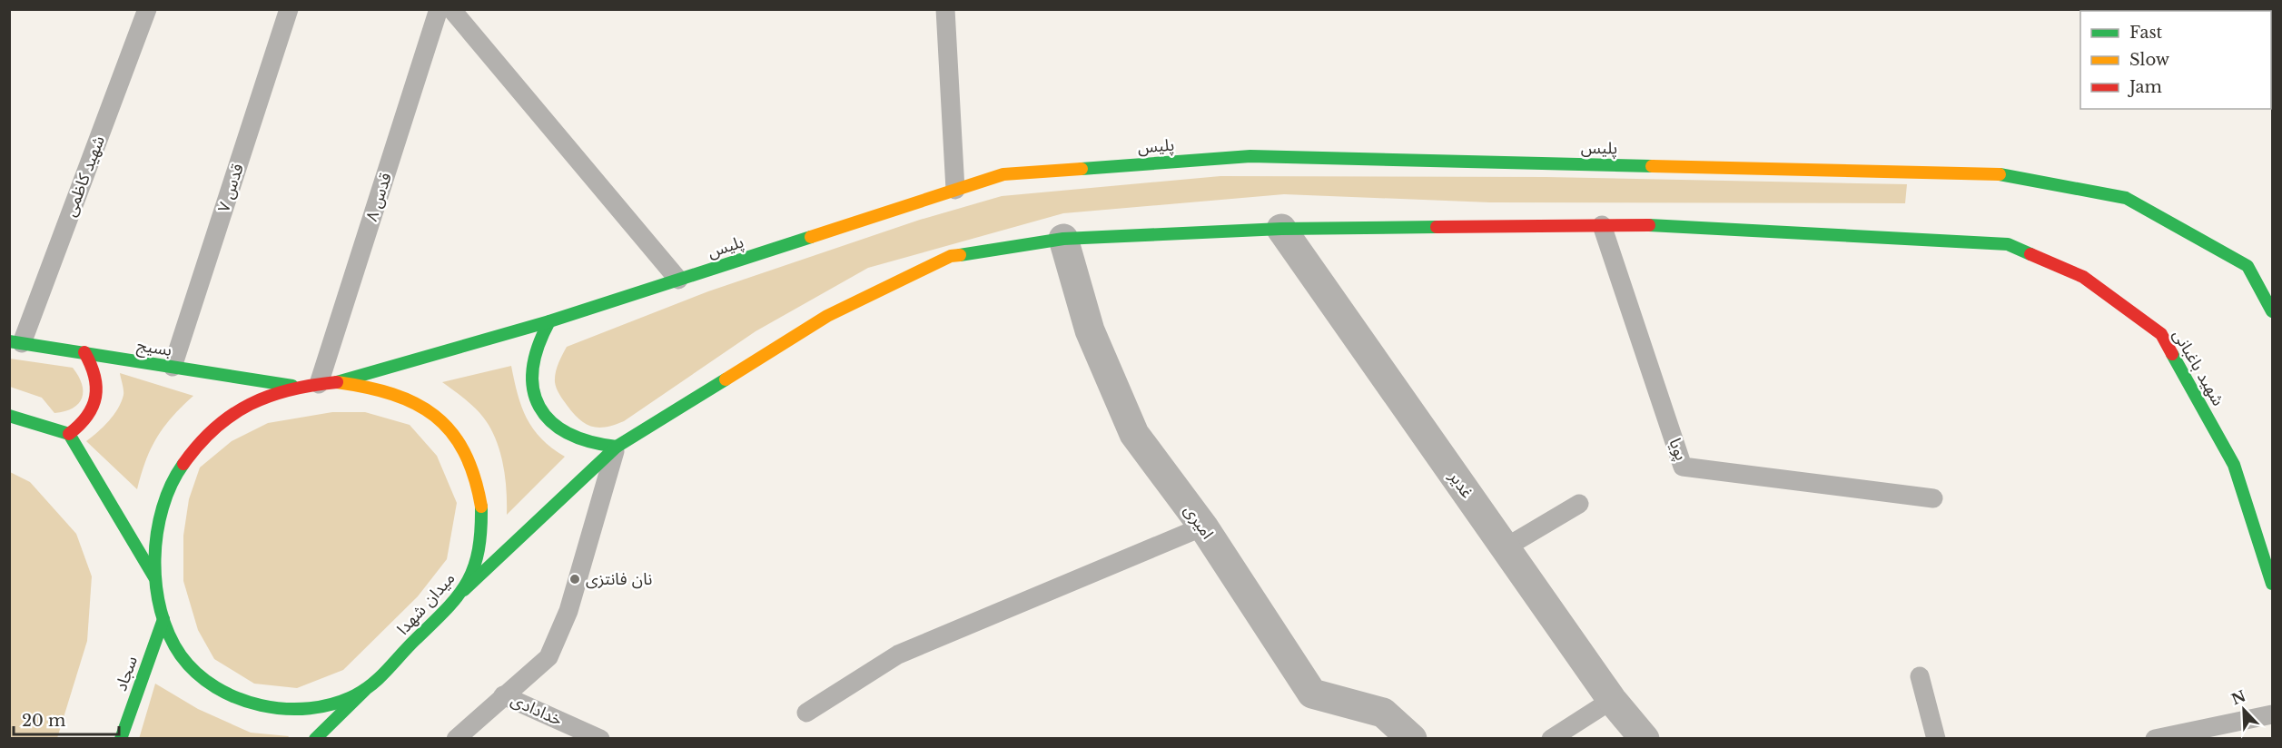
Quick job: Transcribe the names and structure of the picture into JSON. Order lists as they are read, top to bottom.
{
  "streets": {
    "main road": [
      "پلیس",
      "بسیج",
      "شهید باغبانی",
      "میدان شهدا",
      "سجاد"
    ],
    "street": ["غدیر", "امیری"],
    "lane": [
      "شهید کاظمی",
      "قدس ۷",
      "قدس ۸",
      "پویا",
      "خدادادی"
    ]
  },
  "crossings": [
    ["پلیس", "قدس ۸"],
    ["پلیس", "میدان شهدا"],
    ["شهید کاظمی", "بسیج"],
    ["قدس ۷", "بسیج"],
    ["قدس ۸", "میدان شهدا"],
    ["بسیج", "میدان شهدا"],
    ["شهید باغبانی", "پویا"],
    ["میدان شهدا", "سجاد"]
  ],
  "places": ["نان فانتزی"],
  "legend": ["Fast", "Slow", "Jam"],
  "scale_bar": "20 m",
  "north": "top left"
}
